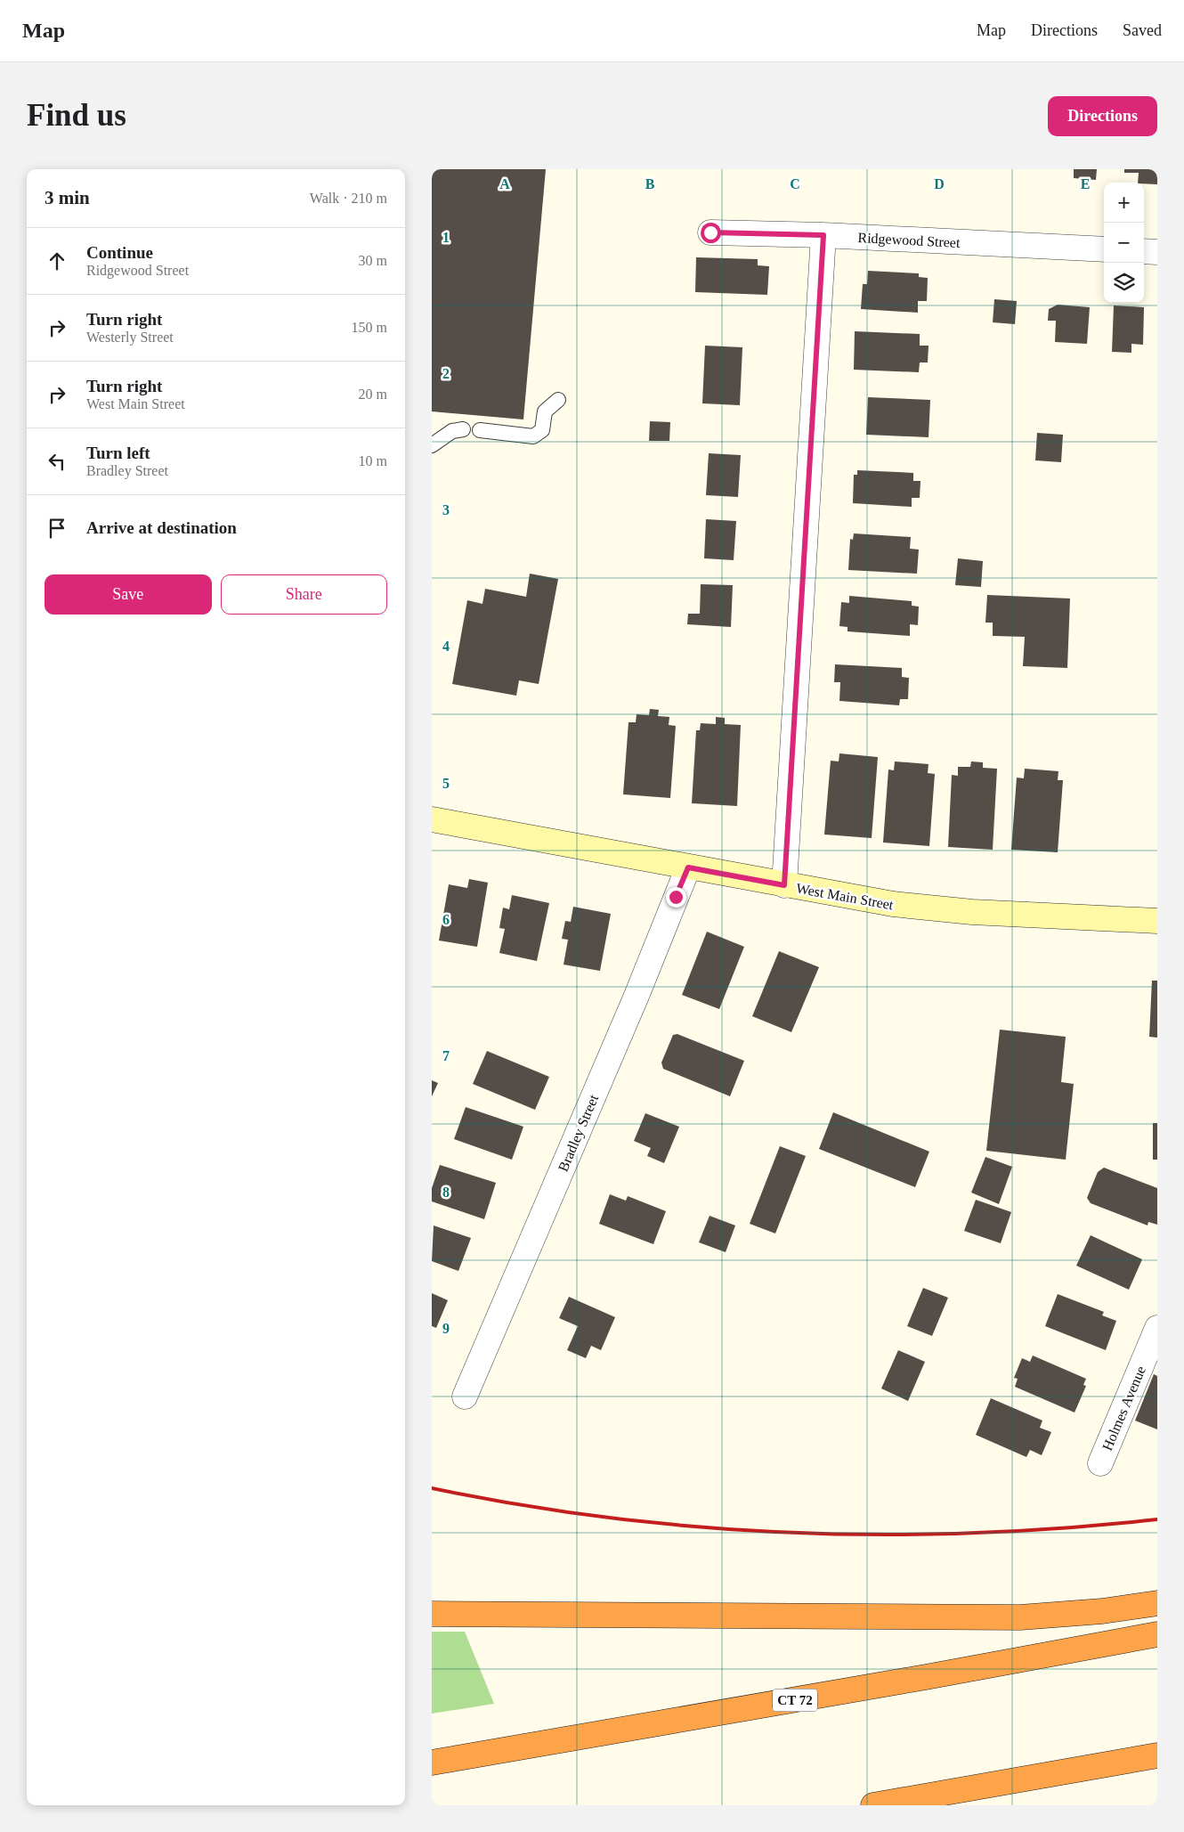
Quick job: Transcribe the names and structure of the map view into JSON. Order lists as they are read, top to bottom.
{
  "streets": {
    "highway": ["CT 72"],
    "main road": ["West Main Street"],
    "street": ["Ridgewood Street", "Bradley Street", "Holmes Avenue"]
  },
  "crossings": [
    ["West Main Street", "Bradley Street"]
  ],
  "page": {
    "header": "Map",
    "nav": ["Map", "Directions", "Saved"],
    "buttons": [
      "Directions",
      ["Save", "Share"]
    ],
    "title": "Find us",
    "heading": ["3 min", "Walk · 210 m"],
    "map_buttons": ["+", "−"],
    "list": [
      ["Continue", "Ridgewood Street", "30 m"],
      ["Turn right", "Westerly Street", "150 m"],
      ["Turn right", "West Main Street", "20 m"],
      ["Turn left", "Bradley Street", "10 m"],
      "Arrive at destination"
    ]
  },
  "grid": {
    "columns": [
      "A",
      "B",
      "C",
      "D",
      "E"
    ],
    "rows": [
      "1",
      "2",
      "3",
      "4",
      "5",
      "6",
      "7",
      "8",
      "9"
    ]
  }
}
